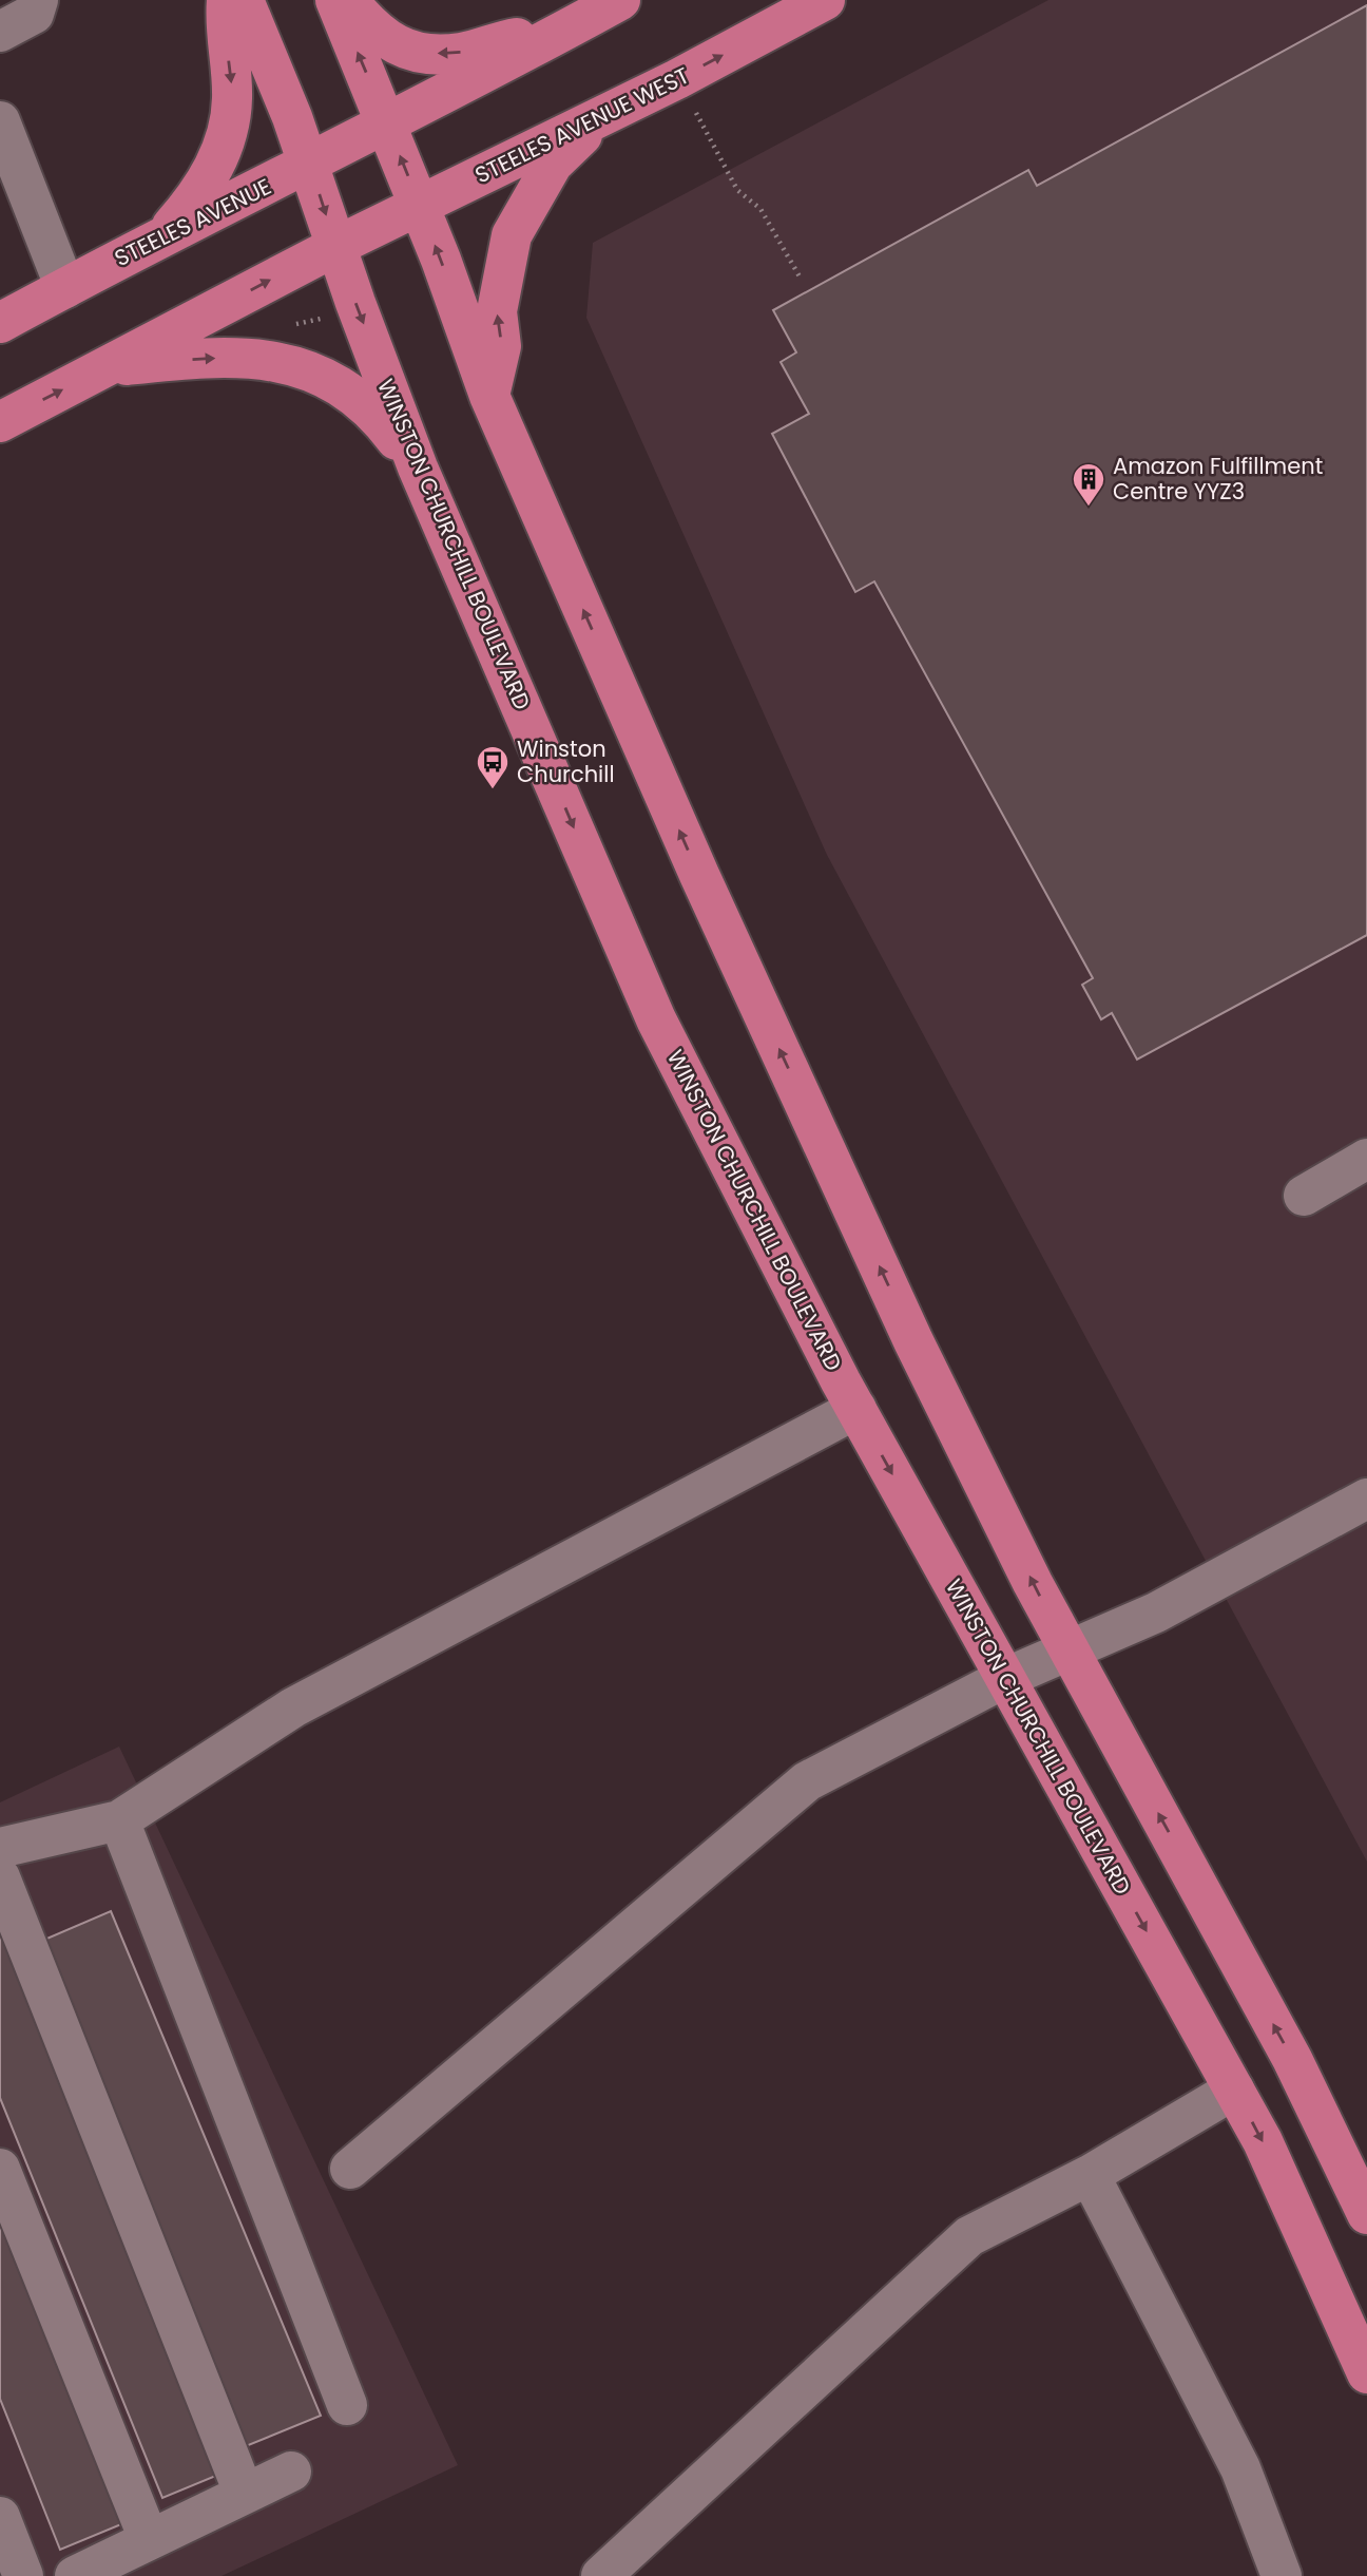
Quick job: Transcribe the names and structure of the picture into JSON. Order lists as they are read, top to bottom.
{
  "streets": {
    "main road": ["STEELES AVENUE WEST", "STEELES AVENUE", "WINSTON CHURCHILL BOULEVARD"]
  },
  "crossings": [
    ["STEELES AVENUE WEST", "WINSTON CHURCHILL BOULEVARD"],
    ["STEELES AVENUE", "WINSTON CHURCHILL BOULEVARD"]
  ],
  "places": {
    "building": ["Amazon Fulfillment Centre YYZ3"],
    "bus stop": ["Winston Churchill"]
  }
}
